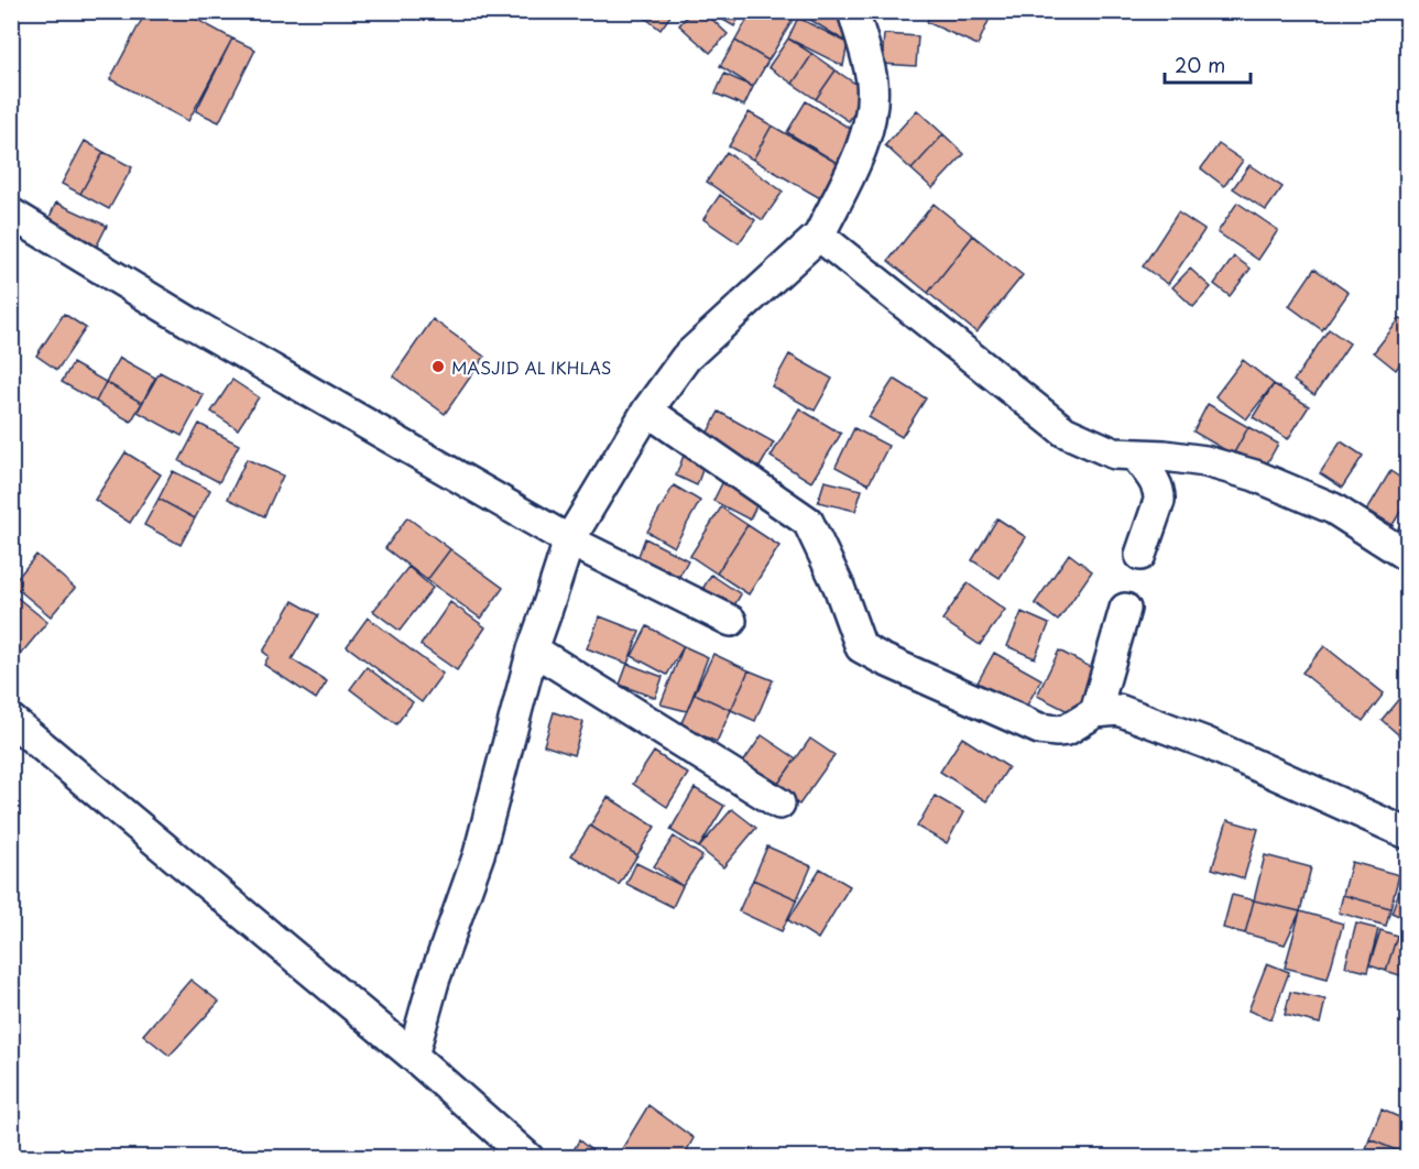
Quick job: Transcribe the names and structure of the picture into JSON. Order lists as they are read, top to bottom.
{
  "places": ["MASJID AL IKHLAS"],
  "scale_bar": "20 m"
}
